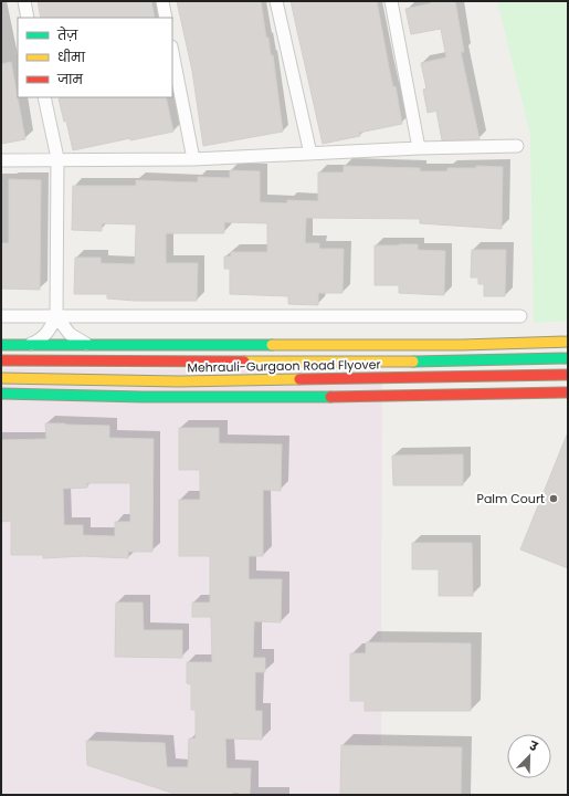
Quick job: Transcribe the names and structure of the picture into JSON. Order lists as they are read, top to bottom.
{
  "streets": {
    "street": ["Mehrauli-Gurgaon Road Flyover"]
  },
  "places": ["Palm Court"],
  "legend": ["तेज़", "धीमा", "जाम"],
  "north": "top right"
}
